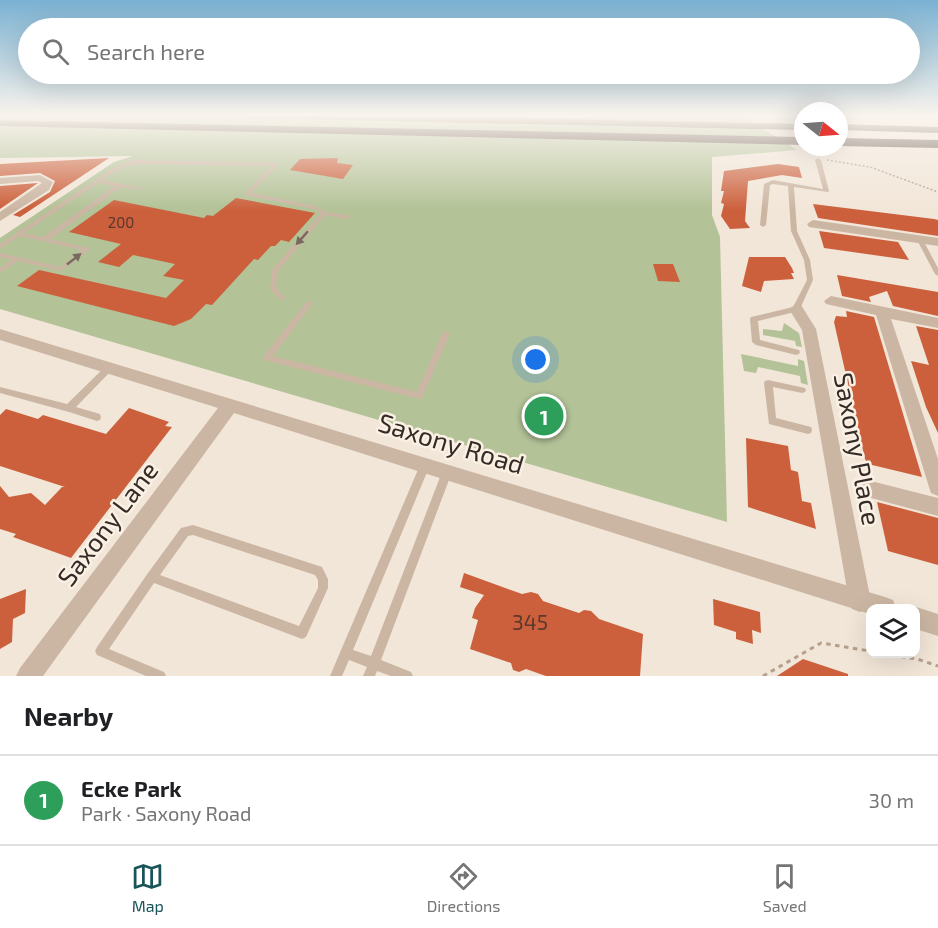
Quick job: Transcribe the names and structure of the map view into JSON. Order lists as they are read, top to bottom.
{
  "streets": {
    "street": ["Saxony Road", "Saxony Place", "Saxony Lane"]
  },
  "crossings": [
    ["Saxony Road", "Saxony Place"],
    ["Saxony Road", "Saxony Lane"]
  ],
  "house_numbers": ["200", "345"],
  "north": "right",
  "page": {
    "search": "Search here",
    "pins": "1",
    "heading": "Nearby",
    "list": [
      {
        "mark": "1",
        "name": "Ecke Park",
        "note": "Park · Saxony Road",
        "value": "30 m"
      }
    ],
    "nav": ["Map", "Directions", "Saved"]
  }
}
